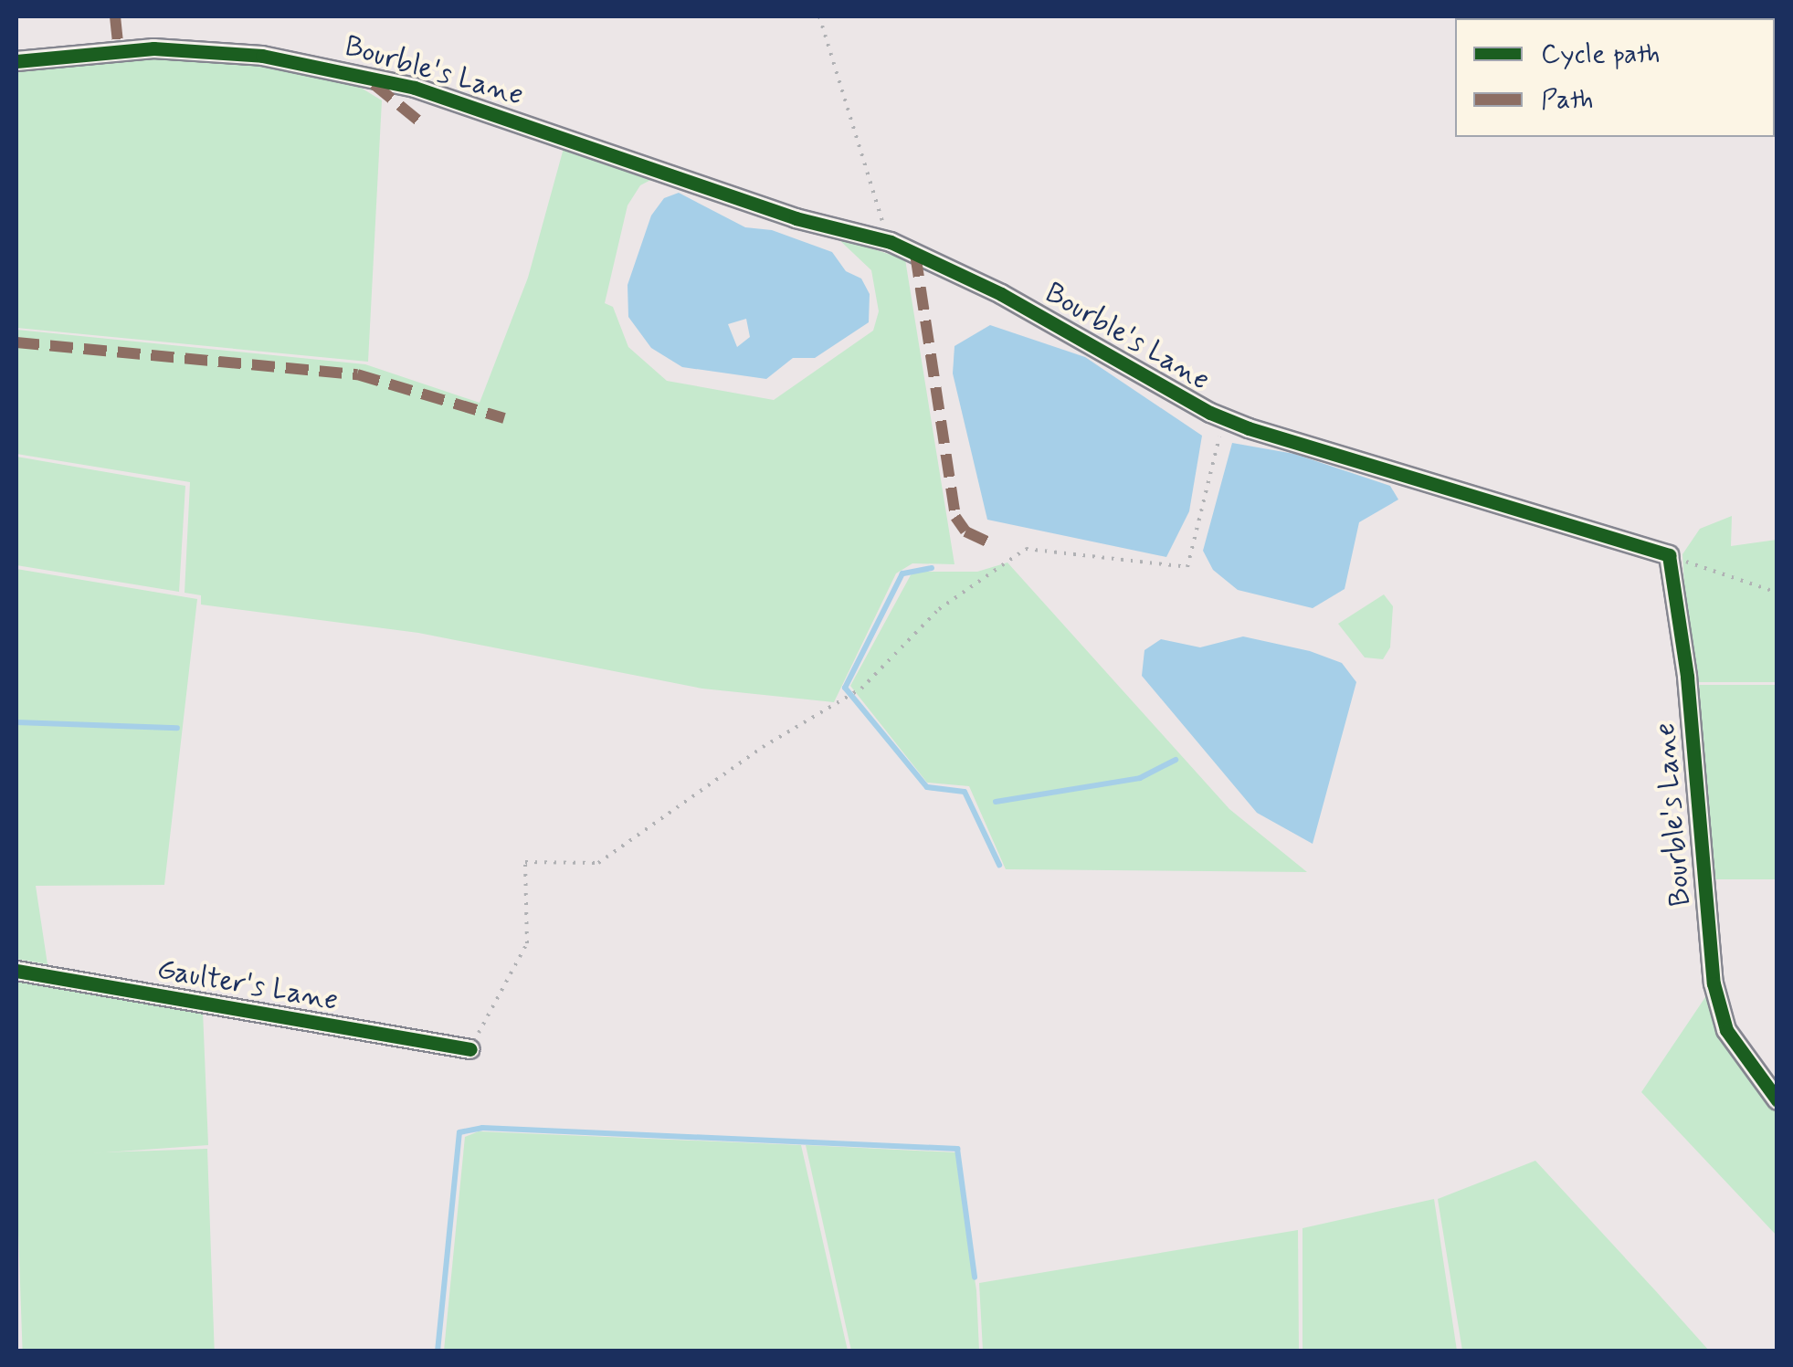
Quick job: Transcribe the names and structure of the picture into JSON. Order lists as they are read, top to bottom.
{
  "streets": {
    "street": ["Bourble's Lane", "Gaulter's Lane"]
  },
  "legend": ["Cycle path", "Path"]
}
